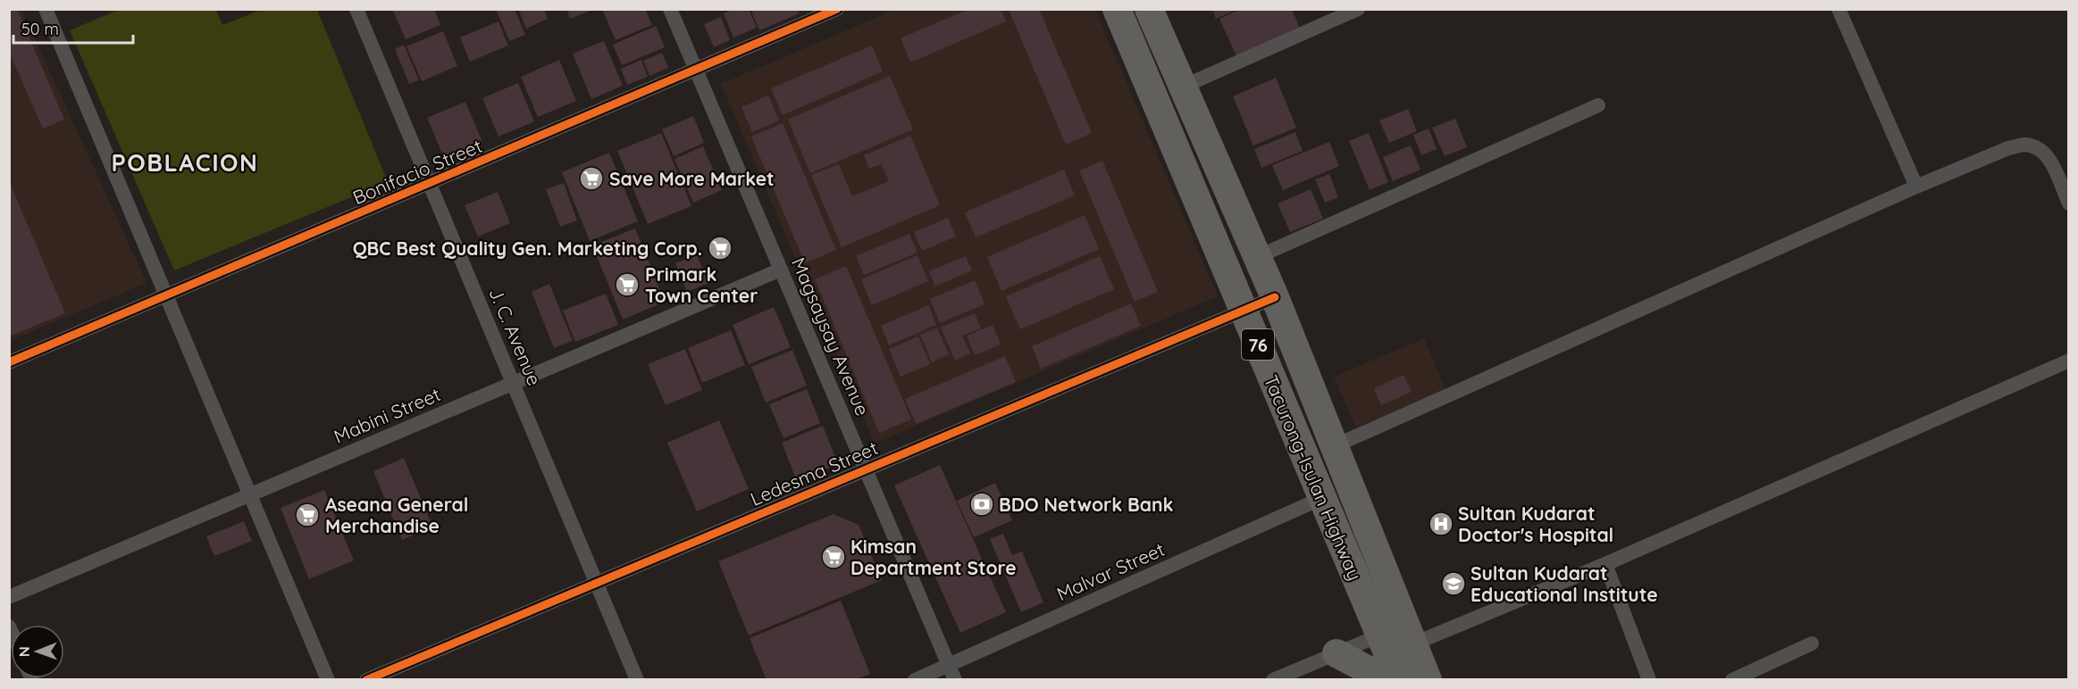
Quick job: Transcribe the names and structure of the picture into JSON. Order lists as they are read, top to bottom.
{
  "streets": {
    "highway": ["76", "Tacurong-Isulan Highway"],
    "street": [
      "Bonifacio Street",
      "J. C. Avenue",
      "Magsaysay Avenue",
      "Mabini Street",
      "Ledesma Street",
      "Malvar Street"
    ]
  },
  "crossings": [
    ["Bonifacio Street", "J. C. Avenue"],
    ["Bonifacio Street", "Magsaysay Avenue"],
    ["J. C. Avenue", "Mabini Street"],
    ["J. C. Avenue", "Ledesma Street"],
    ["Magsaysay Avenue", "Mabini Street"],
    ["Magsaysay Avenue", "Ledesma Street"],
    ["Magsaysay Avenue", "Malvar Street"],
    ["Ledesma Street", "Tacurong-Isulan Highway"],
    ["Tacurong-Isulan Highway", "Malvar Street"]
  ],
  "districts": ["POBLACION"],
  "places": {
    "supermarket": [
      "Save More Market",
      "QBC Best Quality Gen. Marketing Corp.",
      "Primark Town Center",
      "Aseana General Merchandise",
      "Kimsan Department Store"
    ],
    "bank": ["BDO Network Bank"],
    "hospital": ["Sultan Kudarat Doctor's Hospital"],
    "school or university": ["Sultan Kudarat Educational Institute"]
  },
  "scale_bar": "50 m",
  "north": "left"
}
